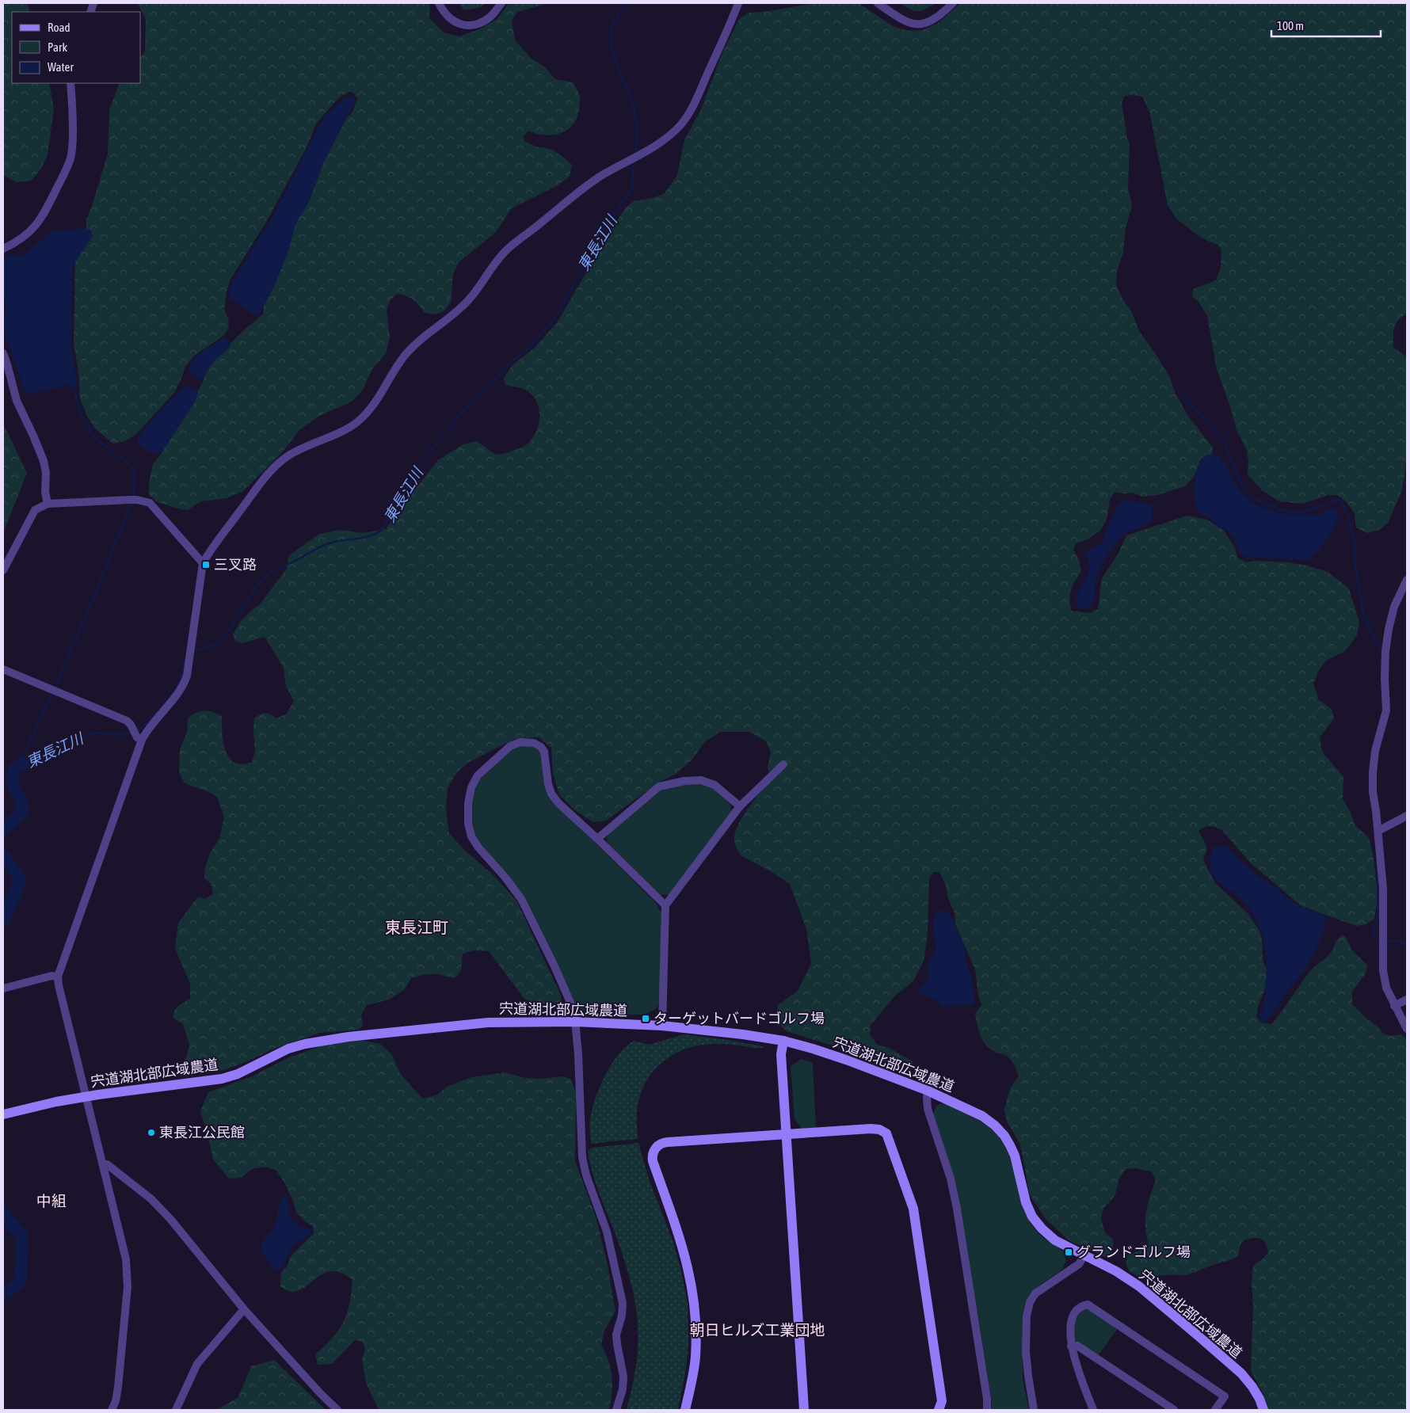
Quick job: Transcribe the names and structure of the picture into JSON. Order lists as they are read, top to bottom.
{
  "streets": {
    "street": ["宍道湖北部広域農道"]
  },
  "districts": ["東長江町", "中組", "朝日ヒルズ工業団地"],
  "water": ["東長江川"],
  "places": {
    "transit": ["三叉路", "ターゲットバードゴルフ場", "グランドゴルフ場"],
    "other": ["東長江公民館"]
  },
  "legend": ["Road", "Park", "Water"],
  "scale_bar": "100 m"
}
